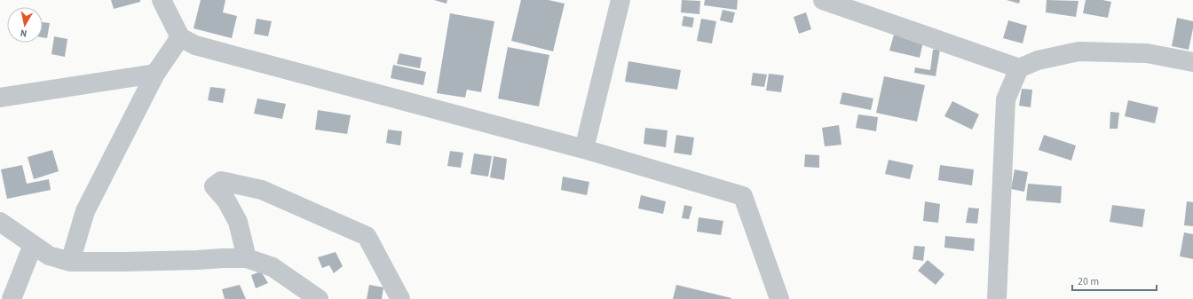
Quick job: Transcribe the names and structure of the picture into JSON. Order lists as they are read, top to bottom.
{
  "scale_bar": "20 m",
  "north": "bottom"
}
